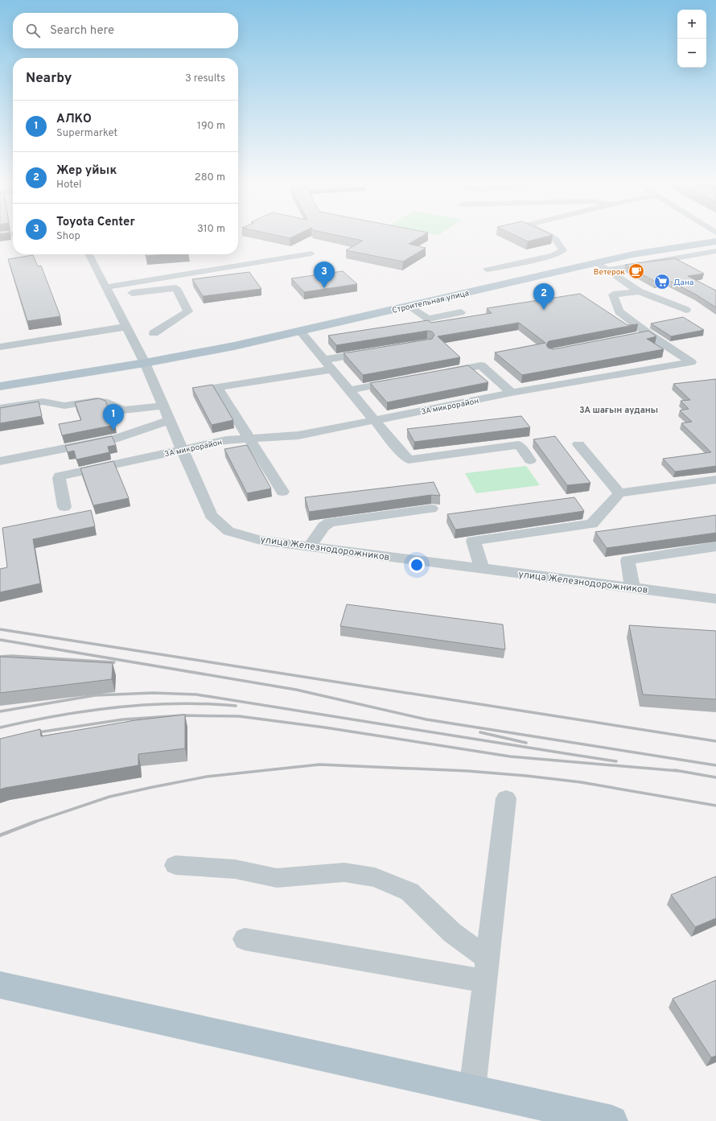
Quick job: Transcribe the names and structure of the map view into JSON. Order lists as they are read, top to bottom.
{
  "streets": {
    "main road": ["Строительная улица"],
    "street": ["3А микрорайон", "улица Железнодорожников"]
  },
  "crossings": [
    ["Строительная улица", "улица Железнодорожников"],
    ["3А микрорайон", "улица Железнодорожников"]
  ],
  "districts": ["3А шағын ауданы"],
  "places": {
    "cafe": ["Ветерок"],
    "supermarket": ["Дана"]
  },
  "page": {
    "map_buttons": ["+", "−"],
    "search": "Search here",
    "heading": ["Nearby", "3 results"],
    "list": [
      {
        "mark": "1",
        "name": "АЛКО",
        "note": "Supermarket",
        "value": "190 m"
      },
      {
        "mark": "2",
        "name": "Жер уйык",
        "note": "Hotel",
        "value": "280 m"
      },
      {
        "mark": "3",
        "name": "Toyota Center",
        "note": "Shop",
        "value": "310 m"
      }
    ],
    "pins": ["3", "2", "1"]
  }
}
